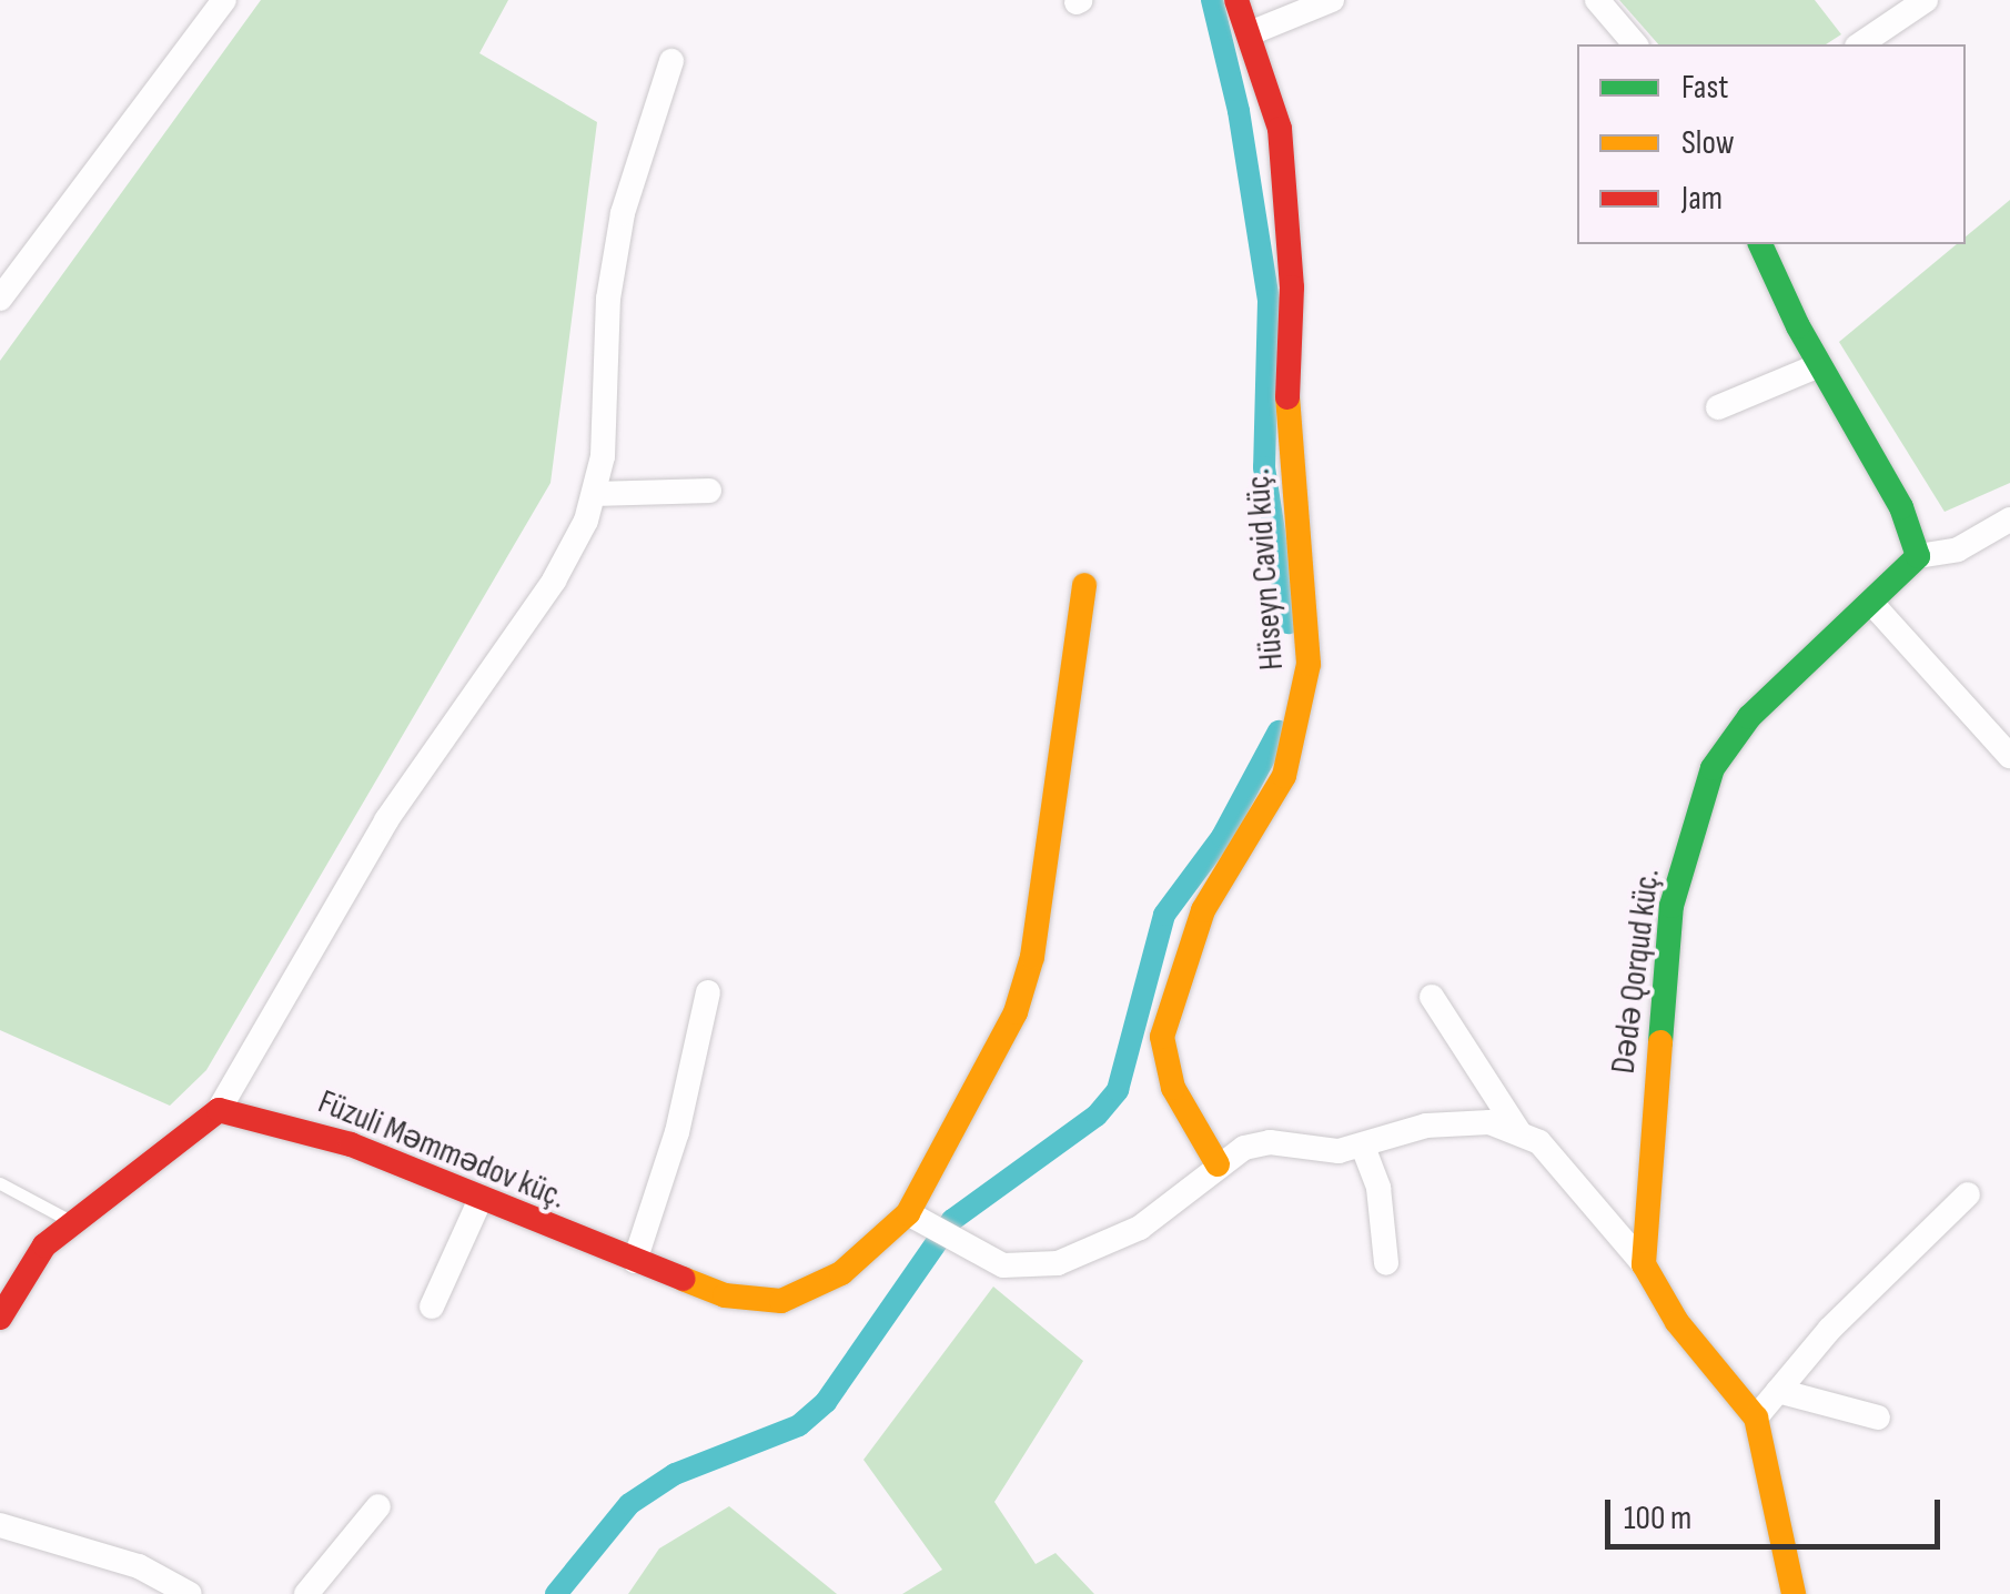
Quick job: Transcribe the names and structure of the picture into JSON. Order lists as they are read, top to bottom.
{
  "streets": {
    "street": ["Hüseyn Cavid küç.", "Dədə Qorqud küç.", "Füzuli Məmmədov küç."]
  },
  "legend": ["Fast", "Slow", "Jam"],
  "scale_bar": "100 m"
}
